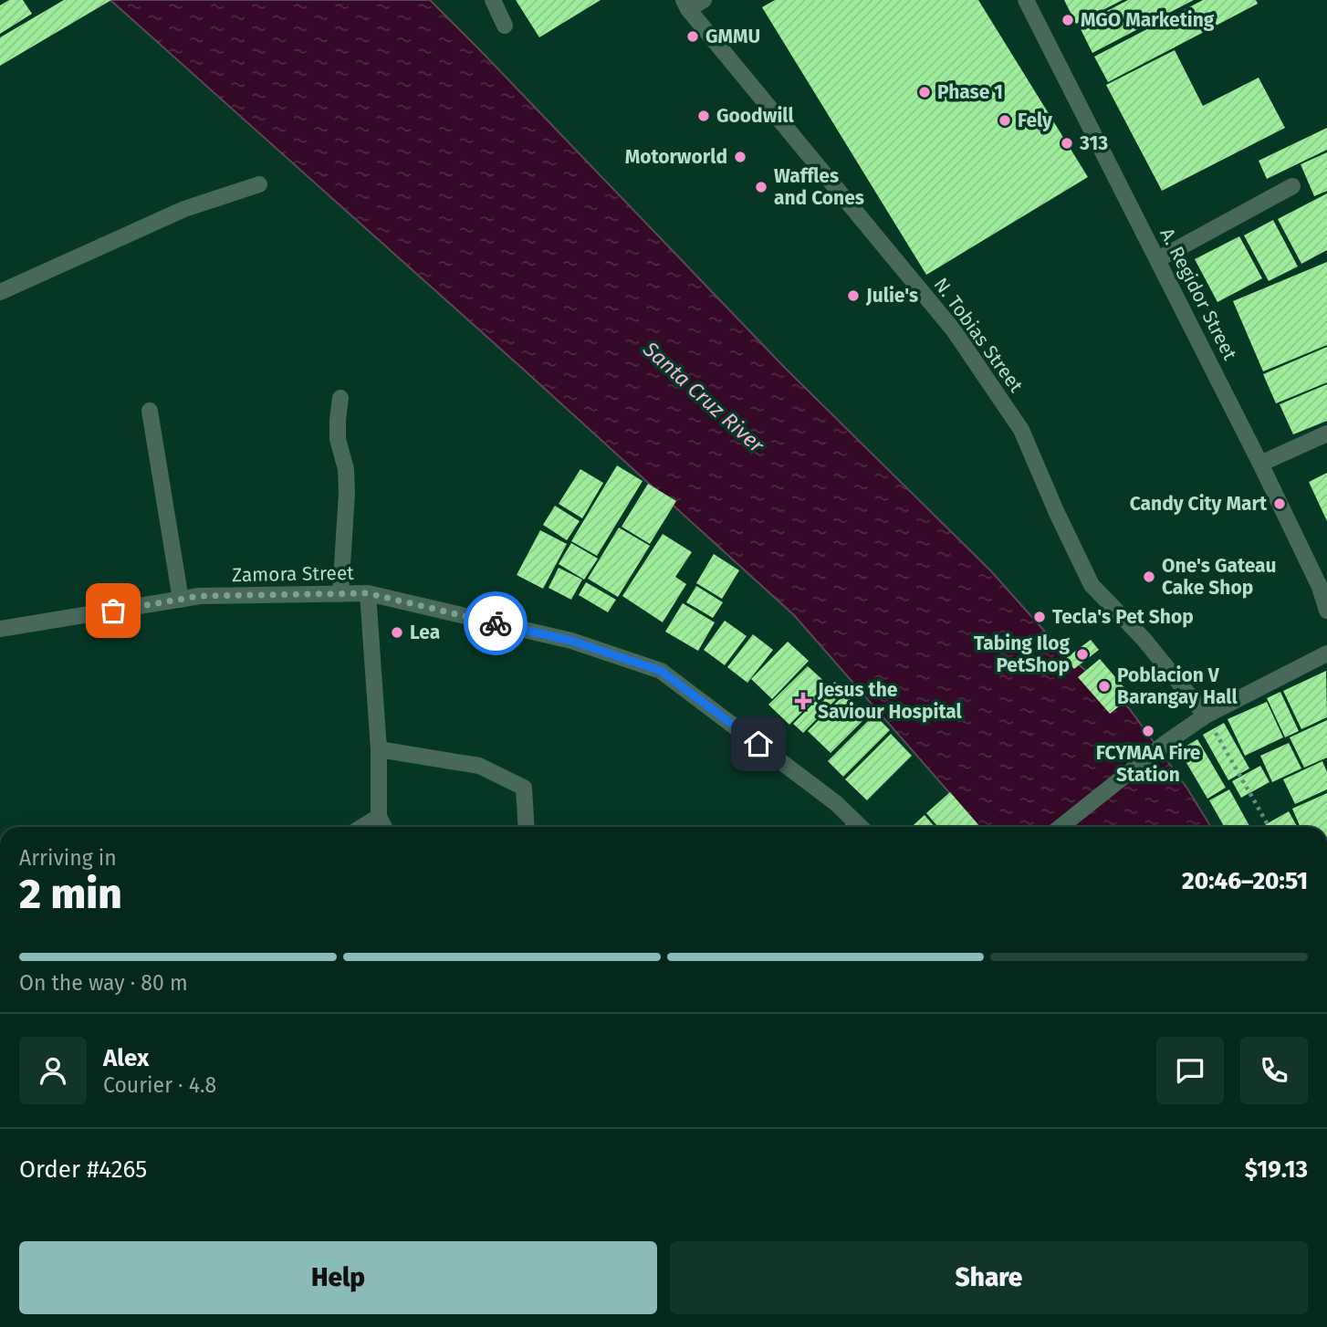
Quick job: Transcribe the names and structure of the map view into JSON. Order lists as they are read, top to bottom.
{
  "streets": {
    "street": ["A. Regidor Street", "N. Tobias Street", "Zamora Street"]
  },
  "water": ["Santa Cruz River"],
  "places": {
    "other": [
      "MGO Marketing",
      "GMMU",
      "Phase 1",
      "Goodwill",
      "Fely",
      "313",
      "Motorworld",
      "Waffles and Cones",
      "Julie's",
      "Candy City Mart",
      "One's Gateau Cake Shop",
      "Tecla's Pet Shop",
      "Lea",
      "Tabing Ilog PetShop",
      "Poblacion V Barangay Hall",
      "FCYMAA Fire Station"
    ],
    "health": ["Jesus the Saviour Hospital"]
  },
  "page": {
    "heading": ["2 min", "Arriving in", "20:46–20:51"],
    "panel": [
      "Alex",
      "Courier · 4.8",
      "Order #4265",
      "$19.13"
    ],
    "bar": "On the way · 80 m",
    "buttons": ["Help", "Share"]
  }
}
